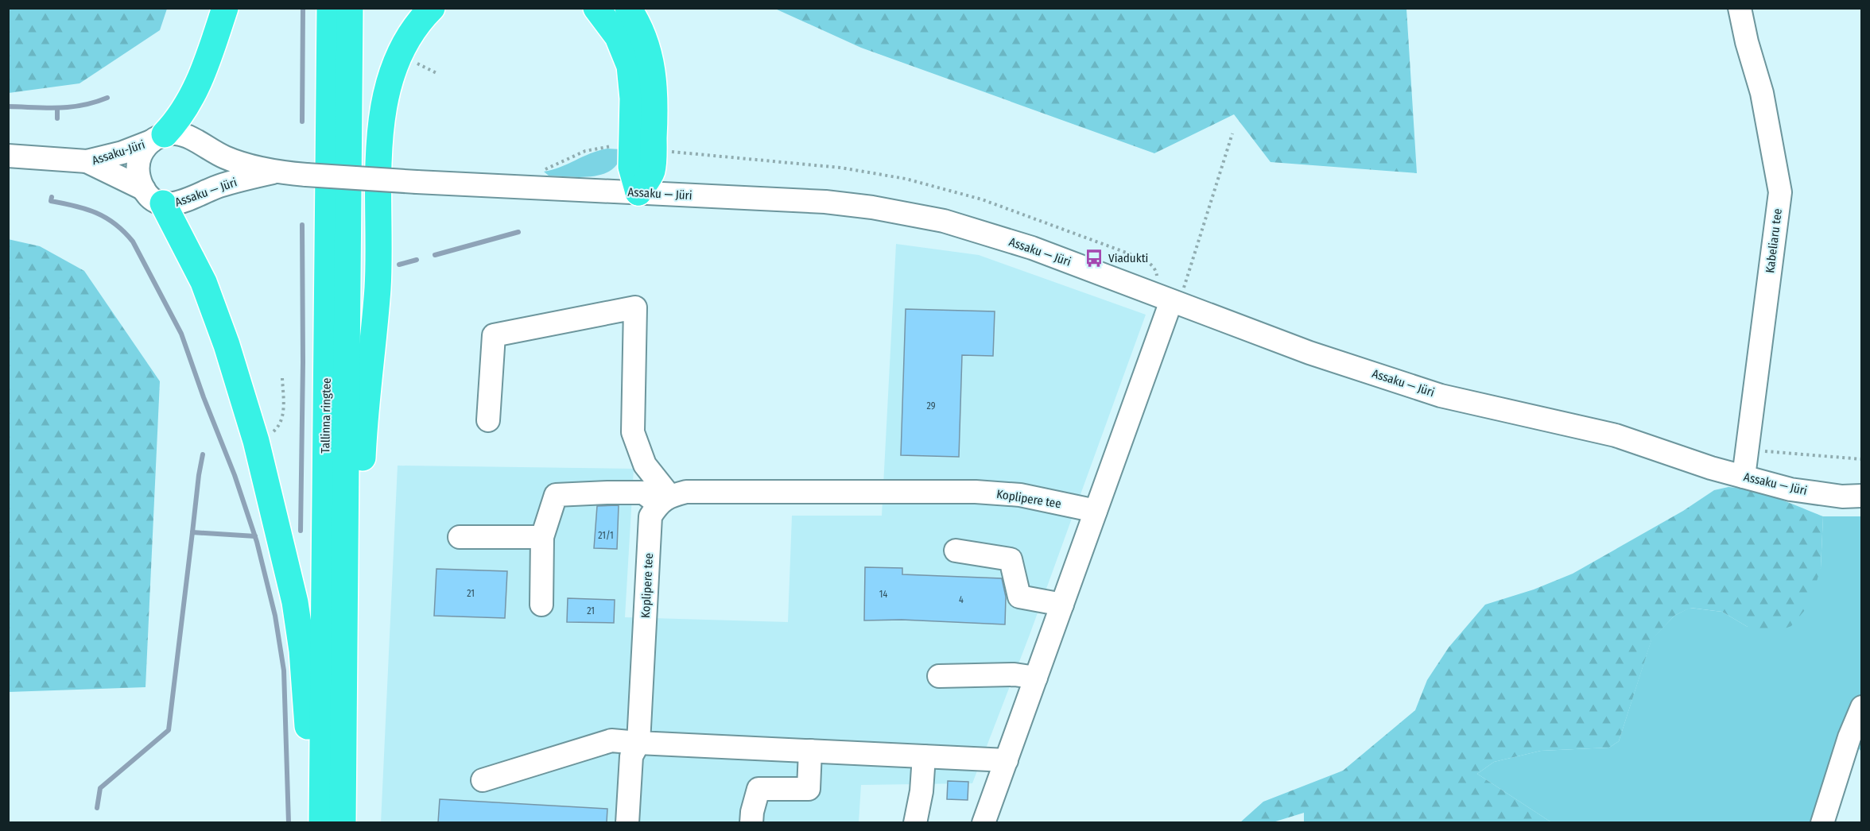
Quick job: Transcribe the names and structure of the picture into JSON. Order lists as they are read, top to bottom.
{
  "streets": {
    "highway": ["Tallinna ringtee"],
    "street": [
      "Assaku-Jüri",
      "Assaku — Jüri",
      "Kabeliaru tee",
      "Koplipere tee"
    ]
  },
  "crossings": [
    ["Assaku-Jüri", "Assaku — Jüri"],
    ["Assaku — Jüri", "Kabeliaru tee"]
  ],
  "places": {
    "bus stop": ["Viadukti"]
  },
  "house_numbers": [
    "29",
    "21/1",
    "21",
    "14",
    "4",
    "21"
  ]
}
